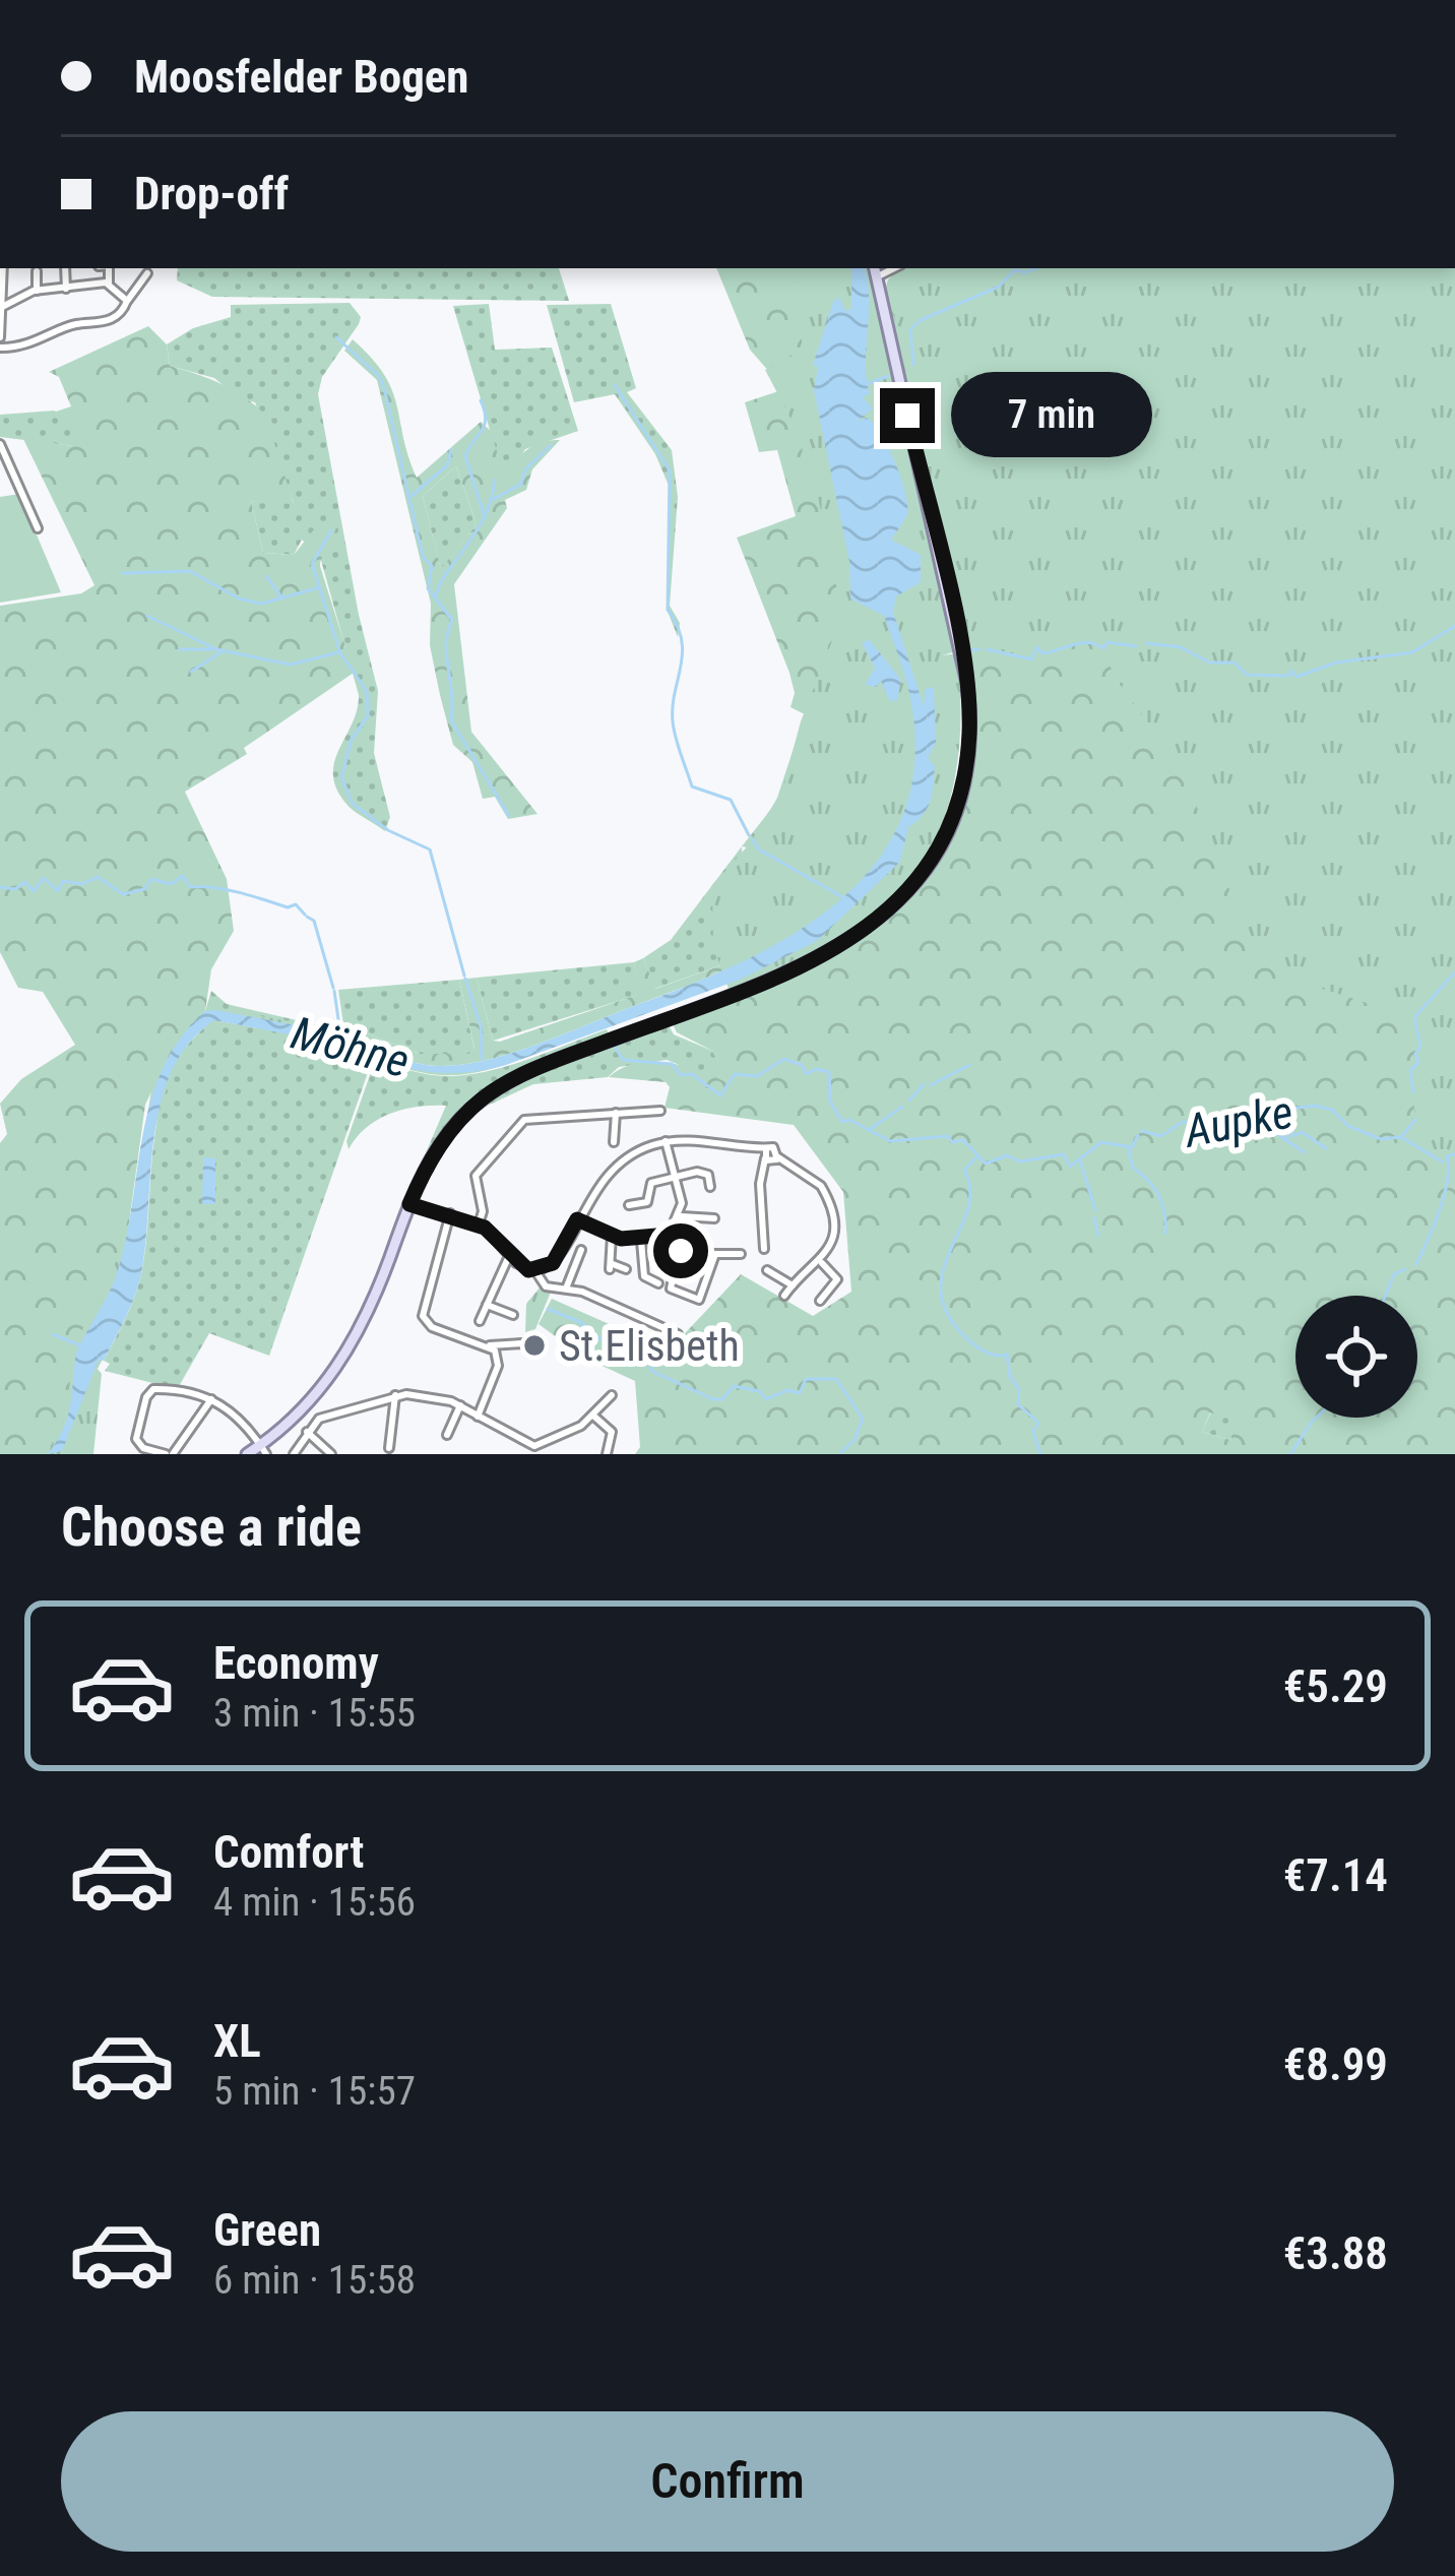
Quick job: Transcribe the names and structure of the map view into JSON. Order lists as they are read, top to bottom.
{
  "water": ["Möhne", "Aupke"],
  "places": ["St.Elisbeth"],
  "page": {
    "banner": ["Moosfelder Bogen", "Drop-off"],
    "bubble": "7 min",
    "heading": "Choose a ride",
    "list": [
      {
        "name": "Economy",
        "note": "3 min · 15:55",
        "value": "€5.29"
      },
      {
        "name": "Comfort",
        "note": "4 min · 15:56",
        "value": "€7.14"
      },
      {
        "name": "XL",
        "note": "5 min · 15:57",
        "value": "€8.99"
      },
      {
        "name": "Green",
        "note": "6 min · 15:58",
        "value": "€3.88"
      }
    ],
    "buttons": "Confirm"
  }
}
